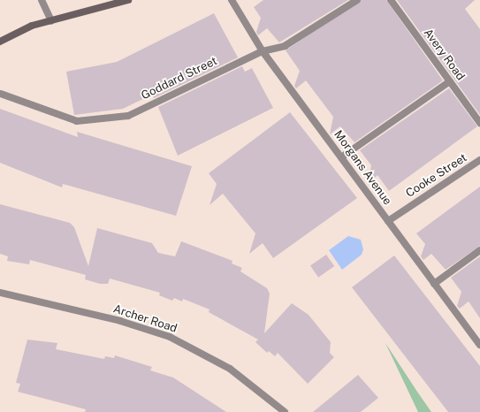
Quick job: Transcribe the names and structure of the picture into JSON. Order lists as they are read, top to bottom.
{
  "streets": {
    "street": [
      "Avery Road",
      "Goddard Street",
      "Morgans Avenue",
      "Cooke Street",
      "Archer Road"
    ]
  },
  "crossings": [
    ["Goddard Street", "Morgans Avenue"],
    ["Morgans Avenue", "Cooke Street"]
  ]
}
